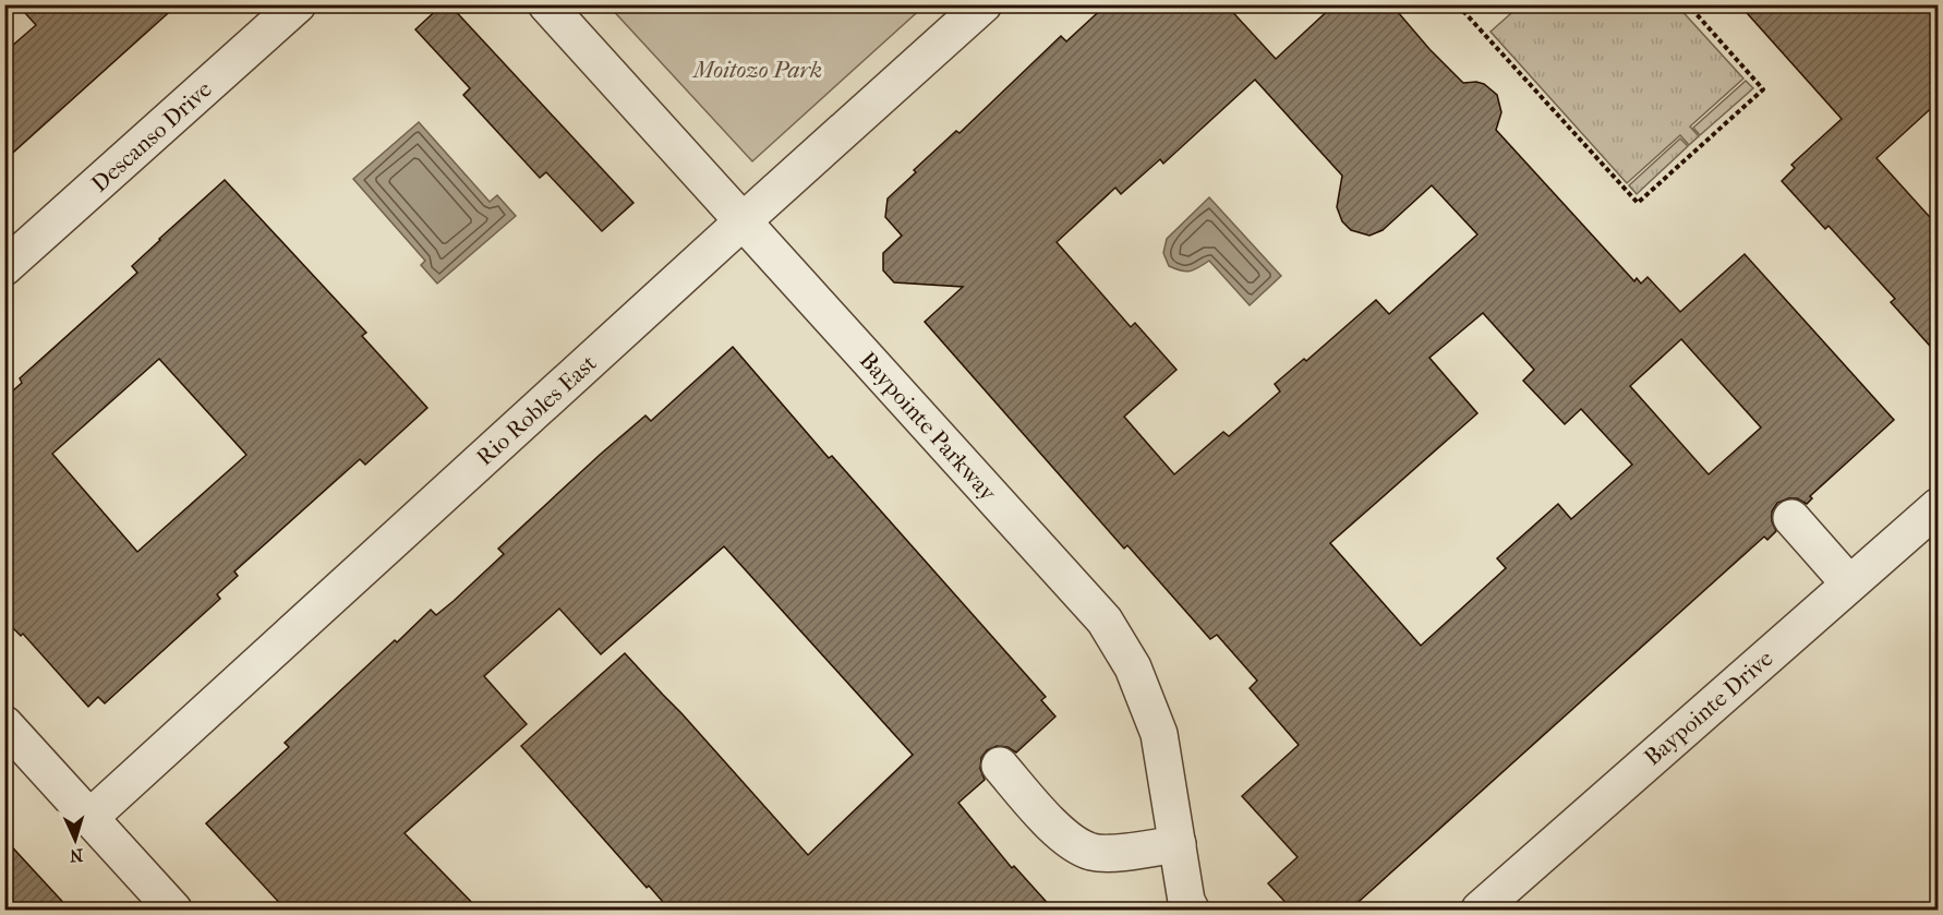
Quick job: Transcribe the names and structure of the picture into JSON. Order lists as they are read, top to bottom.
{
  "streets": {
    "street": [
      "Descanso Drive",
      "Rio Robles East",
      "Baypointe Parkway",
      "Baypointe Drive"
    ]
  },
  "crossings": [
    ["Rio Robles East", "Baypointe Parkway"]
  ],
  "parks": ["Moitozo Park"],
  "north": "bottom"
}
